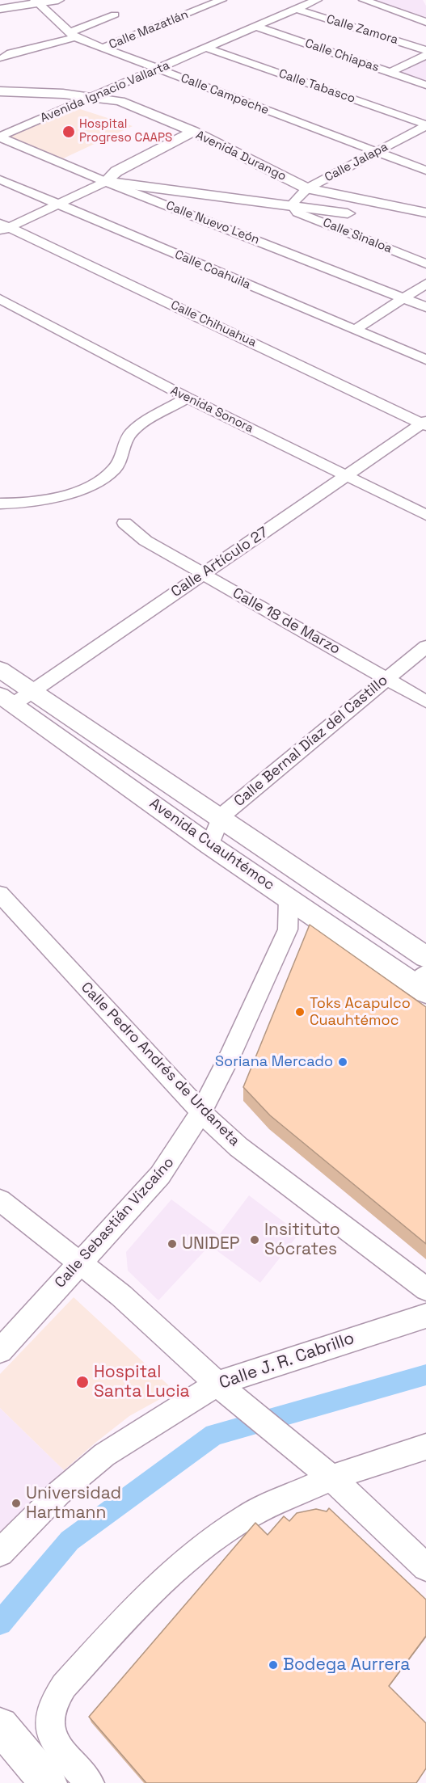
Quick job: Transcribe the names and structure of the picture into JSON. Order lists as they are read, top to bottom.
{
  "streets": {
    "main road": ["Avenida Durango", "Avenida Cuauhtémoc"],
    "street": [
      "Calle Mazatlán",
      "Calle Zamora",
      "Calle Chiapas",
      "Calle Tabasco",
      "Avenida Ignacio Vallarta",
      "Calle Campeche",
      "Calle Jalapa",
      "Calle Nuevo León",
      "Calle Sinaloa",
      "Calle Coahuila",
      "Calle Chihuahua",
      "Avenida Sonora",
      "Calle Artículo 27",
      "Calle 18 de Marzo",
      "Calle Bernal Díaz del Castillo",
      "Calle Pedro Andrés de Urdaneta",
      "Calle Sebastián Vizcaíno",
      "Calle J. R. Cabrillo"
    ]
  },
  "crossings": [
    ["Calle Mazatlán", "Calle Campeche"],
    ["Calle Zamora", "Avenida Ignacio Vallarta"],
    ["Calle Chiapas", "Avenida Ignacio Vallarta"],
    ["Calle Tabasco", "Avenida Ignacio Vallarta"],
    ["Calle Tabasco", "Calle Jalapa"],
    ["Avenida Ignacio Vallarta", "Calle Campeche"],
    ["Avenida Ignacio Vallarta", "Avenida Durango"],
    ["Avenida Ignacio Vallarta", "Calle Nuevo León"],
    ["Calle Campeche", "Calle Jalapa"],
    ["Avenida Durango", "Calle Jalapa"],
    ["Avenida Durango", "Calle Nuevo León"],
    ["Avenida Durango", "Calle Sinaloa"],
    ["Calle Jalapa", "Calle Sinaloa"],
    ["Calle Chihuahua", "Calle Artículo 27"],
    ["Avenida Sonora", "Calle Artículo 27"],
    ["Calle Artículo 27", "Calle 18 de Marzo"],
    ["Calle Artículo 27", "Avenida Cuauhtémoc"],
    ["Calle 18 de Marzo", "Calle Bernal Díaz del Castillo"],
    ["Calle Bernal Díaz del Castillo", "Avenida Cuauhtémoc"],
    ["Avenida Cuauhtémoc", "Calle Sebastián Vizcaíno"],
    ["Calle Pedro Andrés de Urdaneta", "Calle Sebastián Vizcaíno"]
  ],
  "places": [
    "Hospital Progreso CAAPS",
    "Toks Acapulco Cuauhtémoc",
    "Soriana Mercado",
    "Insitituto Sócrates",
    "UNIDEP",
    "Hospital Santa Lucia",
    "Universidad Hartmann",
    "Bodega Aurrera"
  ]
}
